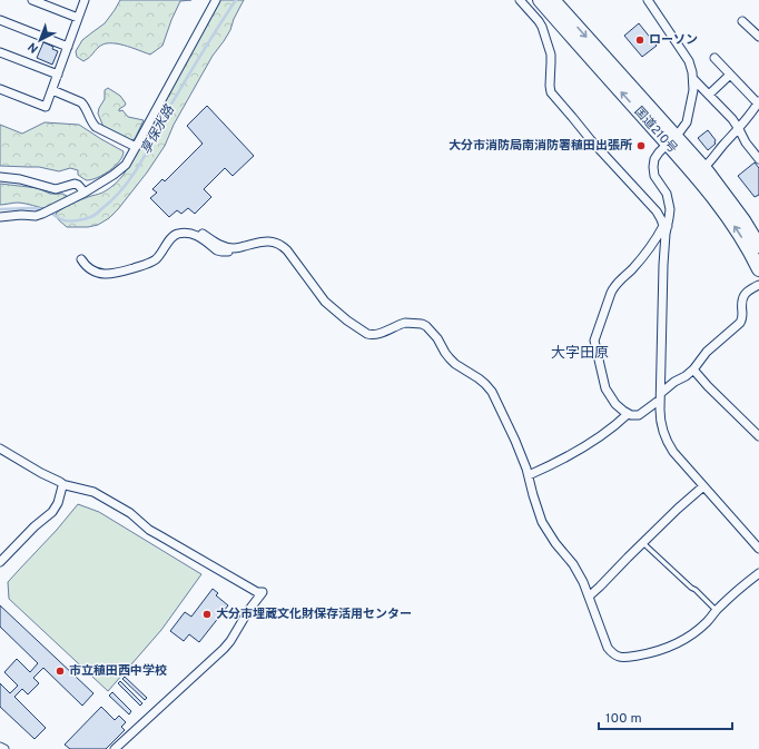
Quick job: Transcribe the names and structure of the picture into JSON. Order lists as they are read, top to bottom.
{
  "streets": {
    "highway": ["国道210号"]
  },
  "districts": ["大字田原"],
  "water": ["享保水路"],
  "places": [
    "ローソン",
    "大分市消防局南消防署稙田出張所",
    "大分市埋蔵文化財保存活用センター",
    "市立稙田西中学校"
  ],
  "scale_bar": "100 m",
  "north": "bottom left"
}
